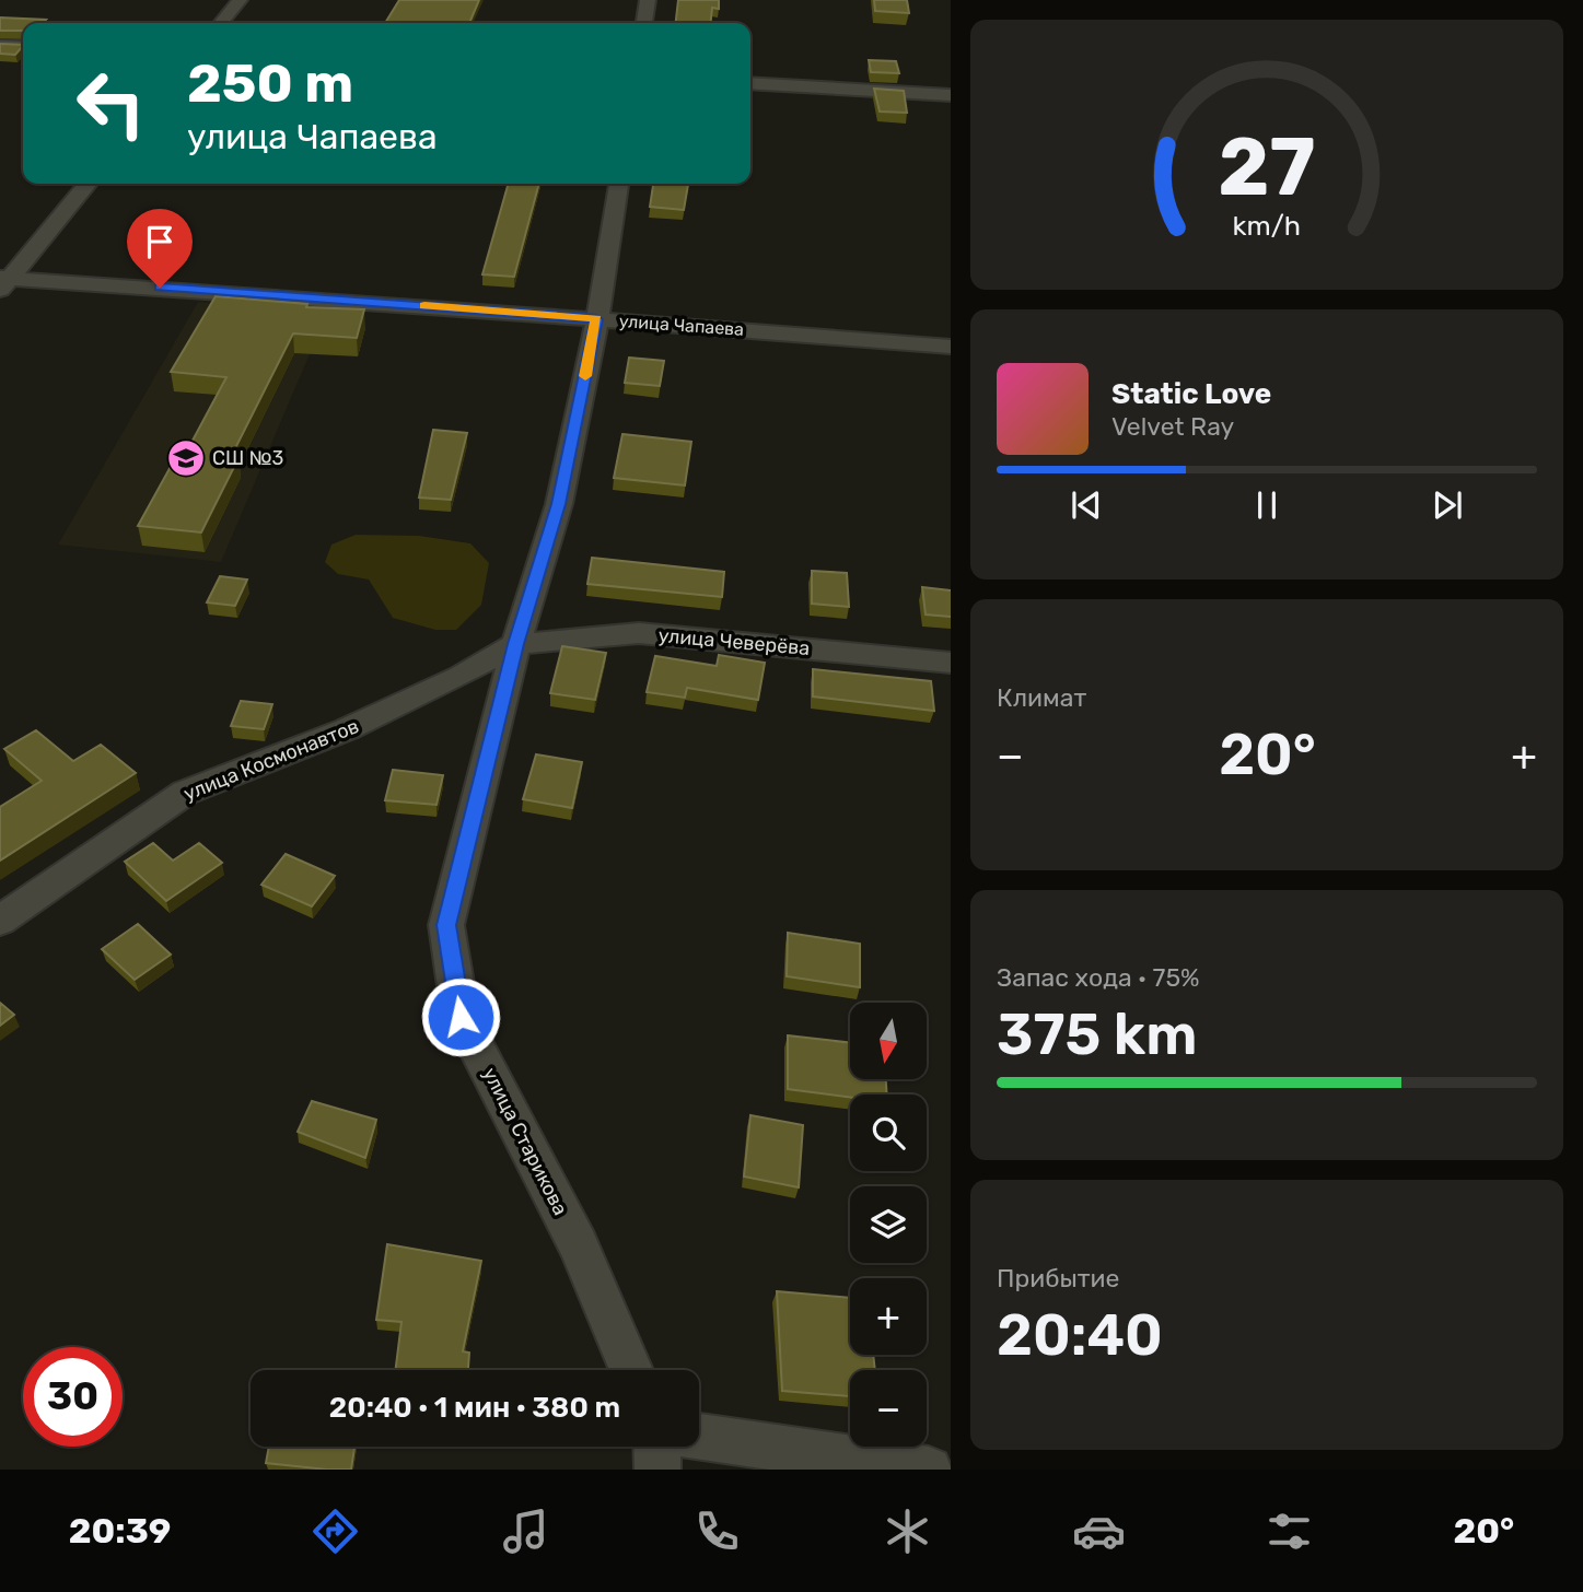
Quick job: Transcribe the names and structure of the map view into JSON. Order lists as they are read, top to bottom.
{
  "streets": {
    "street": [
      "улица Чапаева",
      "улица Чеверёва",
      "улица Космонавтов",
      "улица Старикова"
    ]
  },
  "crossings": [
    ["улица Чапаева", "улица Старикова"],
    ["улица Чеверёва", "улица Космонавтов"],
    ["улица Чеверёва", "улица Старикова"],
    ["улица Космонавтов", "улица Старикова"]
  ],
  "places": {
    "school or university": ["СШ №3"]
  },
  "north": "bottom",
  "page": {
    "turn": ["250 m", "улица Чапаева"],
    "song": ["Static Love", "Velvet Ray"],
    "tile": [
      "Климат",
      ["Запас хода · 75%", "375 km"],
      ["Прибытие", "20:40"]
    ],
    "heat": ["−", "20°", "+"],
    "map_buttons": ["+", "−"],
    "limit": "30",
    "trip": "20:40 · 1 мин · 380 m",
    "tabs": ["20:39", "20°"],
    "gauge": ["27", "km/h"]
  }
}
